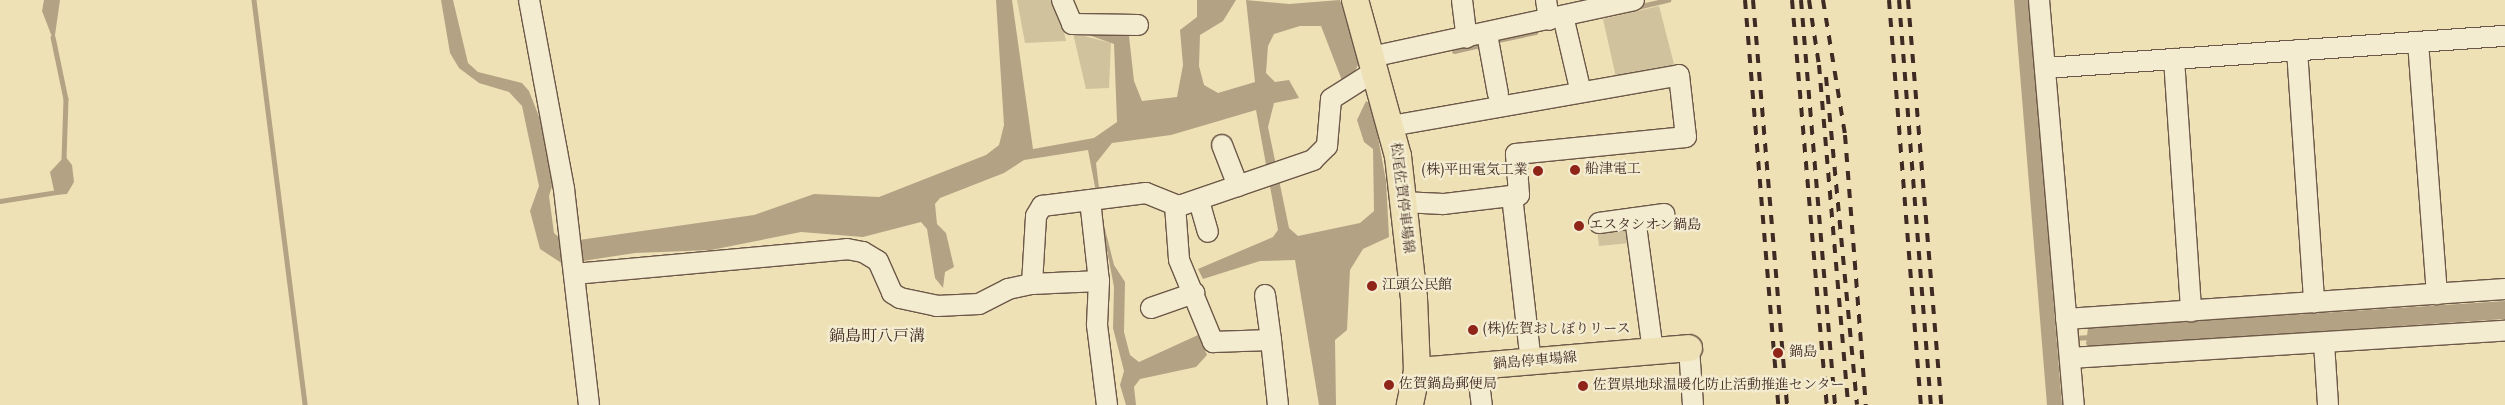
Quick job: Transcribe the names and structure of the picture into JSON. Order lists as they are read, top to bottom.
{
  "streets": {
    "main road": ["松尾佐賀停車場線", "鍋島停車場線"]
  },
  "crossings": [
    ["松尾佐賀停車場線", "鍋島停車場線"]
  ],
  "districts": ["鍋島町八戸溝"],
  "places": [
    "船津電工",
    "(株)平田電気工業",
    "エスタシオン鍋島",
    "江頭公民館",
    "(株)佐賀おしぼりリース",
    "鍋島",
    "佐賀鍋島郵便局",
    "佐賀県地球温暖化防止活動推進センター"
  ]
}
